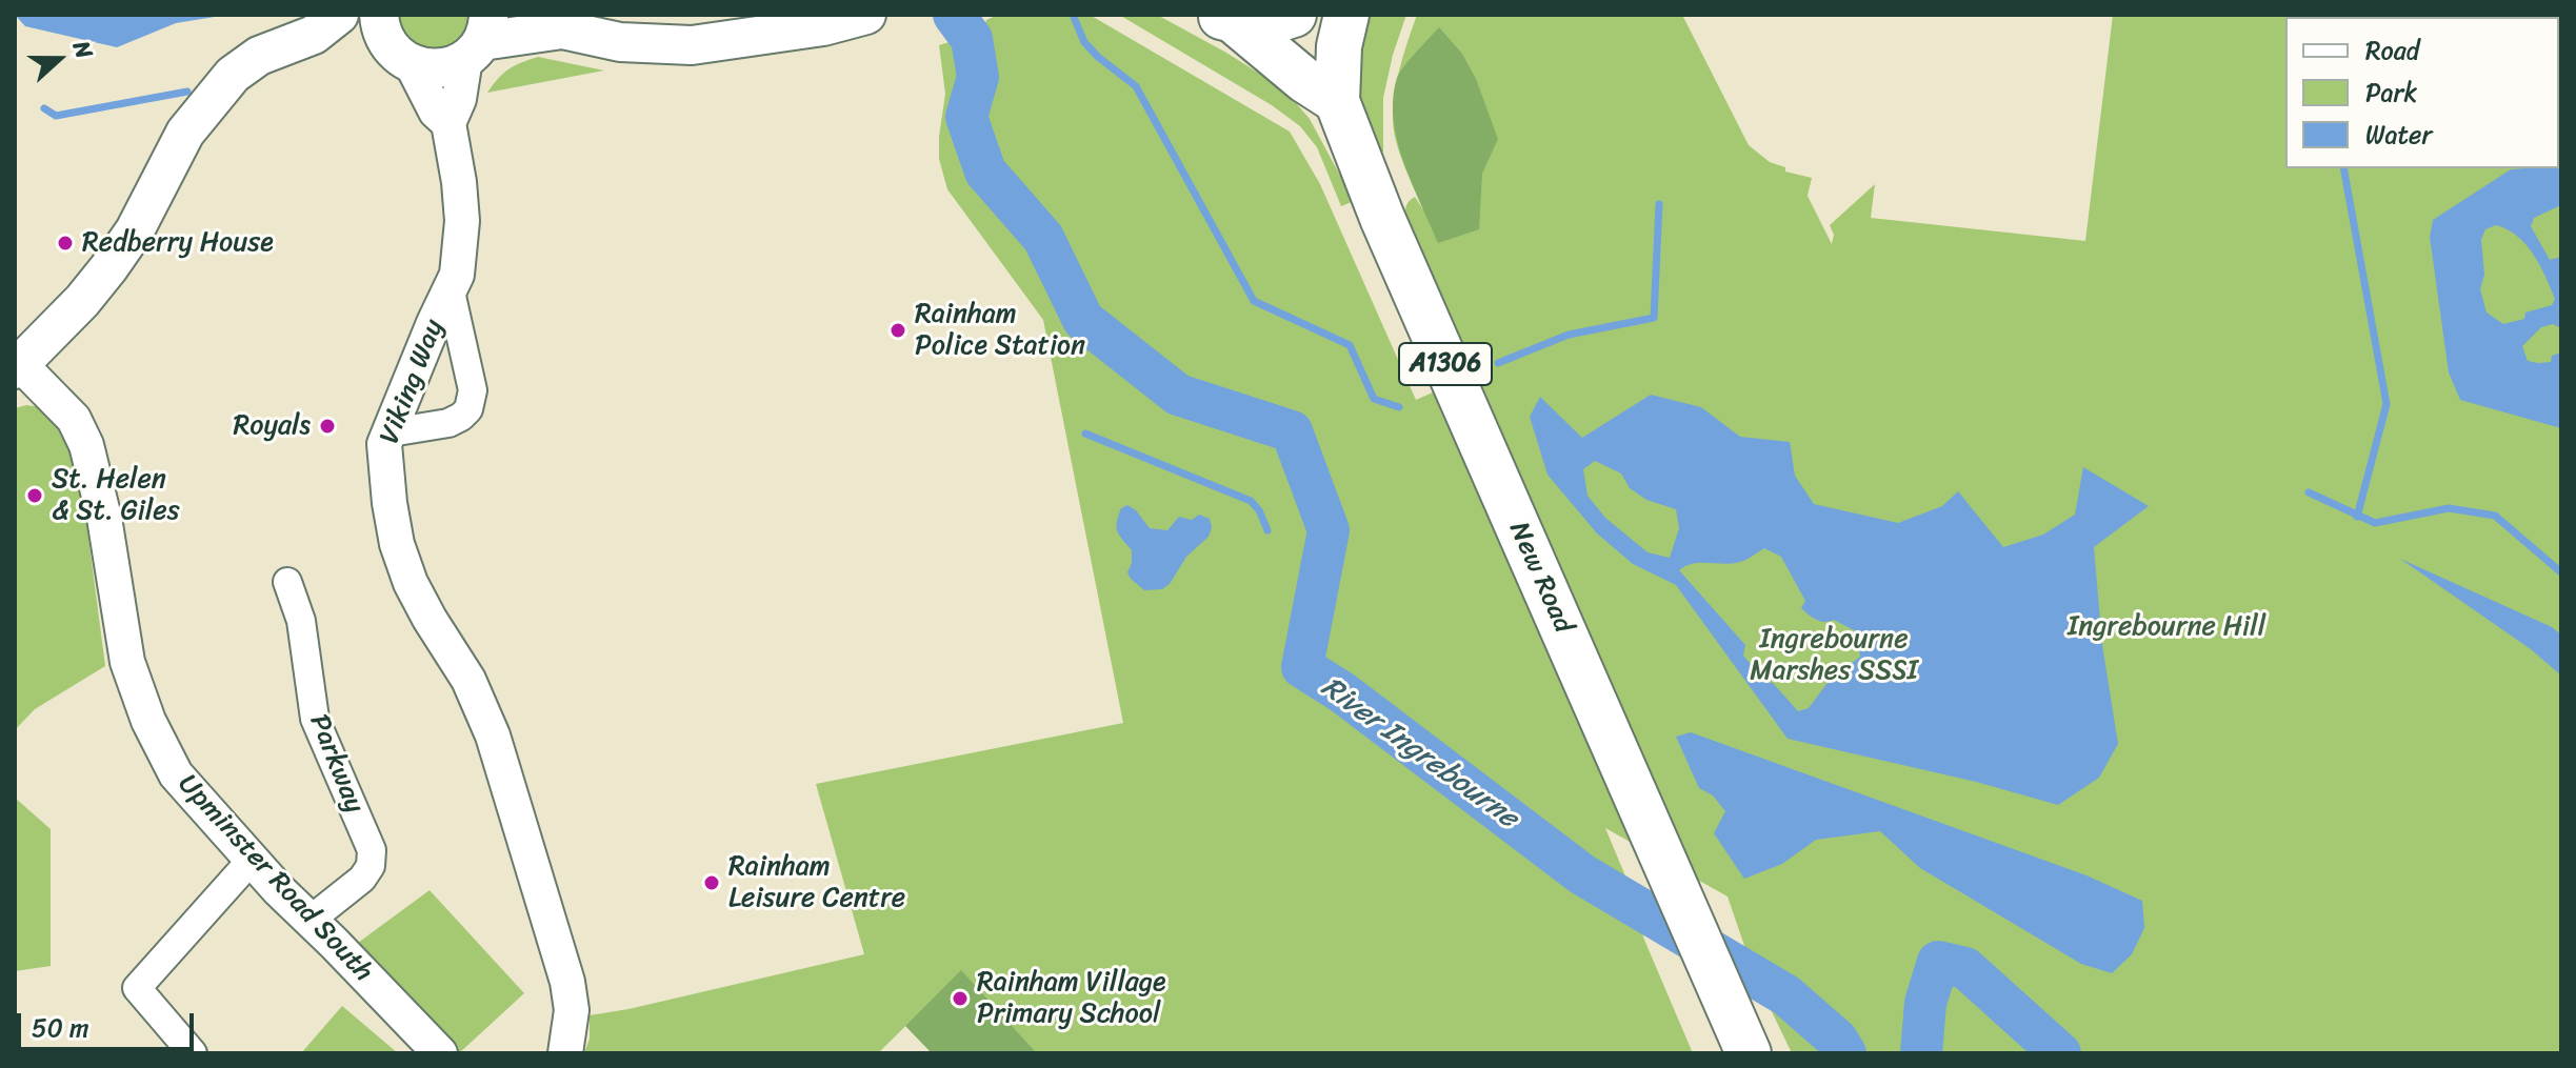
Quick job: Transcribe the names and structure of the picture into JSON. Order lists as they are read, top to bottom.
{
  "streets": {
    "main road": ["A1306", "New Road"],
    "street": ["Viking Way", "Parkway", "Upminster Road South"]
  },
  "crossings": [
    ["Parkway", "Upminster Road South"]
  ],
  "water": ["River Ingrebourne"],
  "parks": ["Ingrebourne Hill", "Ingrebourne Marshes SSSI"],
  "places": [
    "Redberry House",
    "Rainham Police Station",
    "Royals",
    "St. Helen & St. Giles",
    "Rainham Leisure Centre",
    "Rainham Village Primary School"
  ],
  "legend": ["Road", "Park", "Water"],
  "scale_bar": "50 m",
  "north": "right"
}
